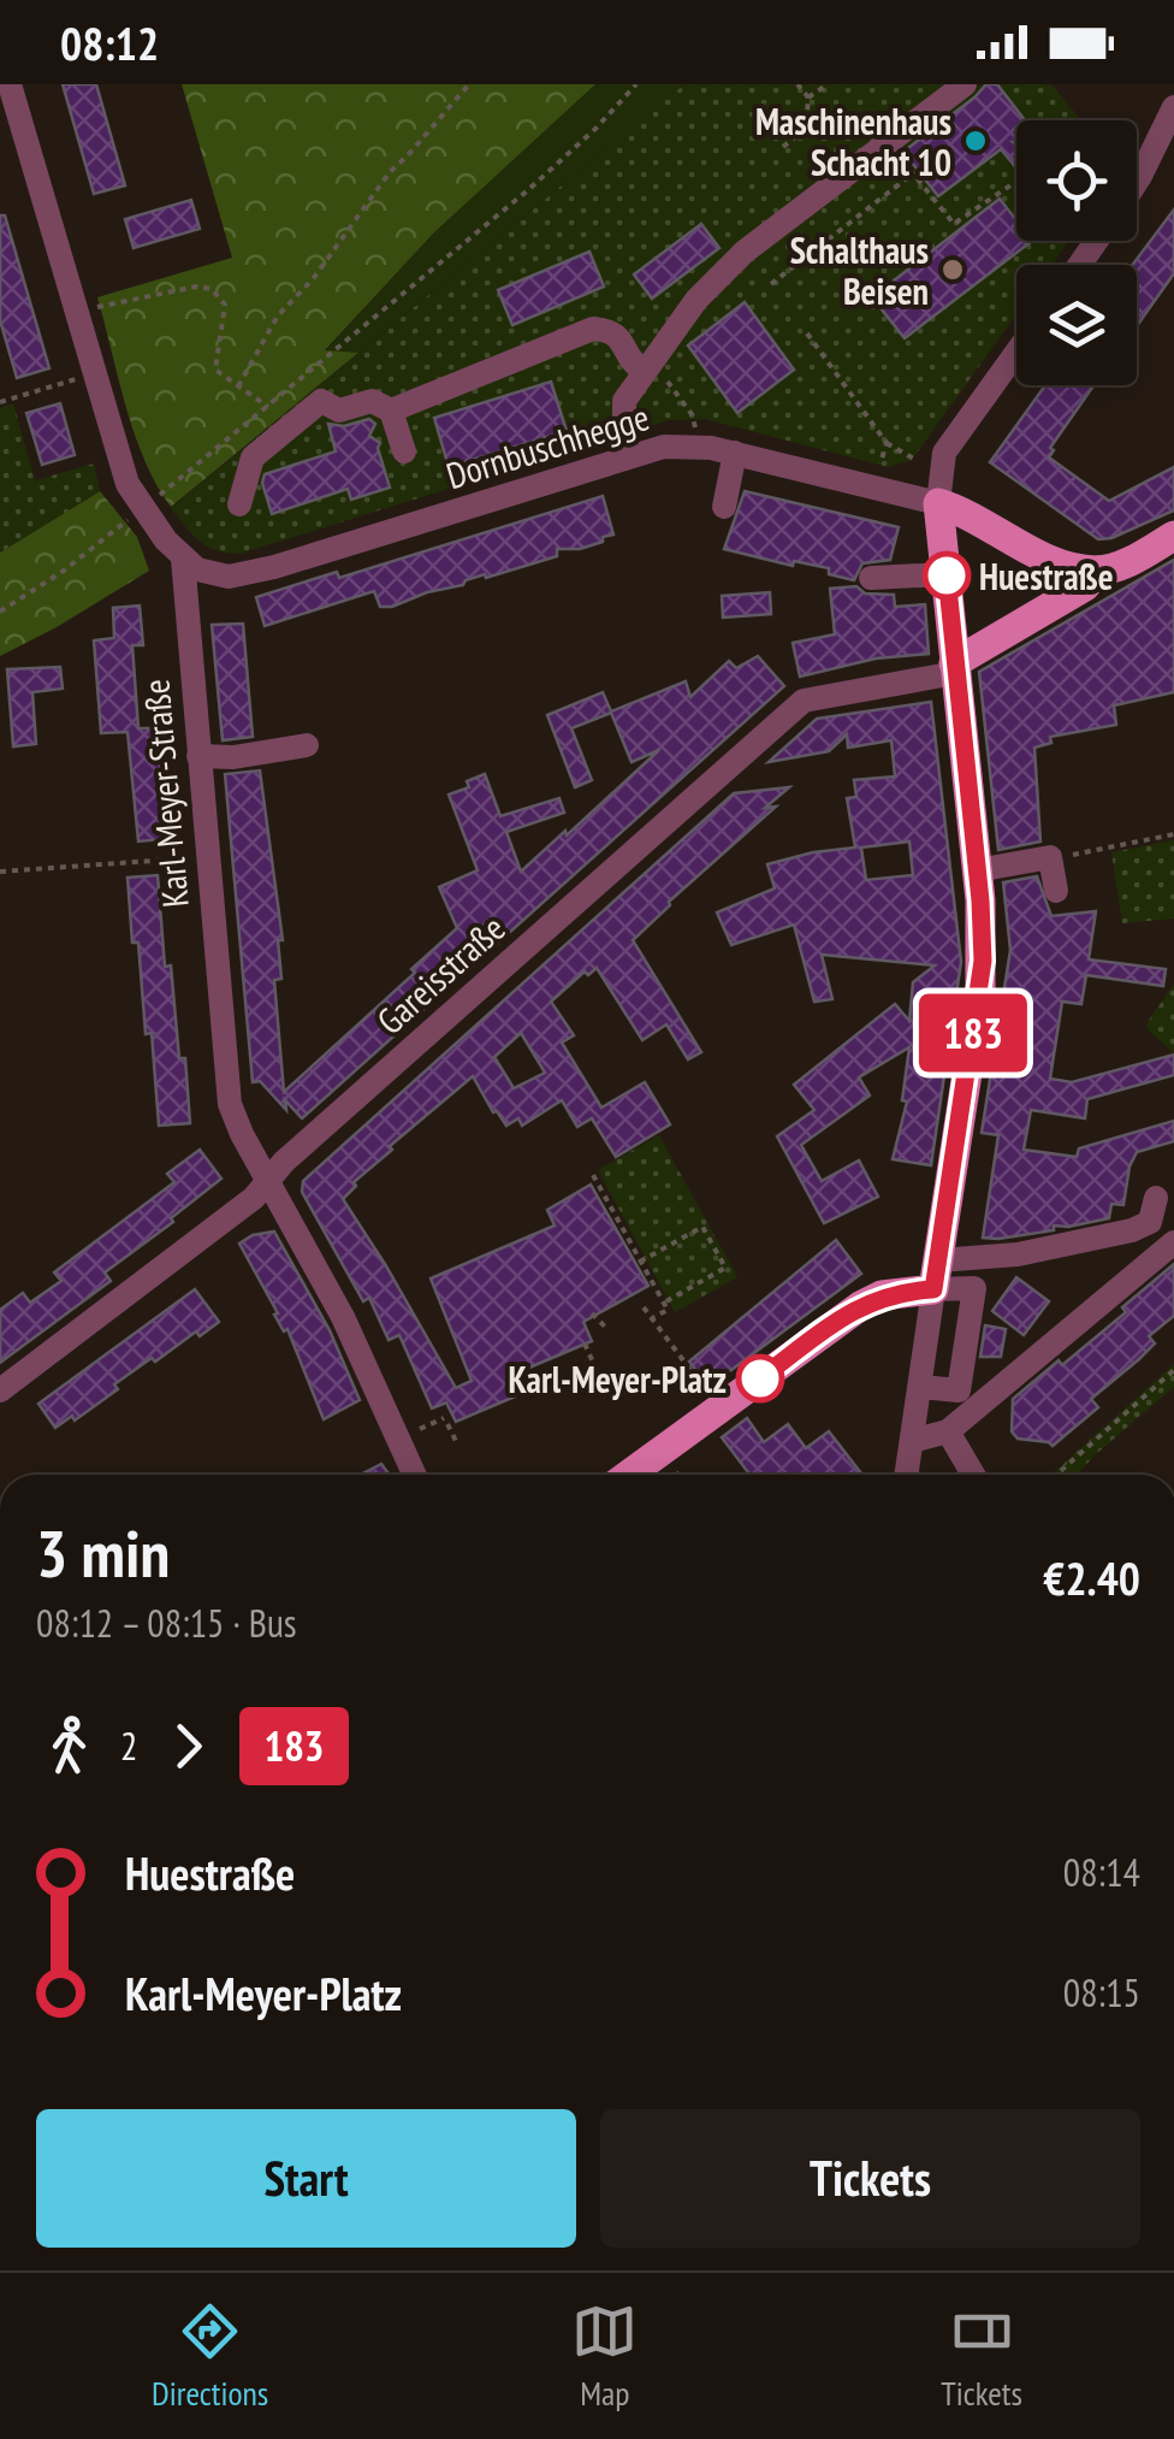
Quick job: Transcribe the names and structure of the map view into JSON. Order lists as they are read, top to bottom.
{
  "streets": {
    "street": ["Dornbuschhegge", "Karl-Meyer-Straße", "Gareisstraße"]
  },
  "crossings": [
    ["Dornbuschhegge", "Karl-Meyer-Straße"],
    ["Karl-Meyer-Straße", "Gareisstraße"]
  ],
  "places": [
    "Maschinenhaus Schacht 10",
    "Schalthaus Beisen",
    "Huestraße",
    "Karl-Meyer-Platz"
  ],
  "lines": ["bus line 183"],
  "page": {
    "status": "08:12",
    "on_map": "183",
    "heading": ["3 min", "08:12 – 08:15 · Bus", "€2.40"],
    "legs": ["2", "183"],
    "list": [
      {
        "name": "Huestraße",
        "value": "08:14"
      },
      {
        "name": "Karl-Meyer-Platz",
        "value": "08:15"
      }
    ],
    "buttons": ["Start", "Tickets"],
    "tabs": ["Directions", "Map", "Tickets"]
  }
}
